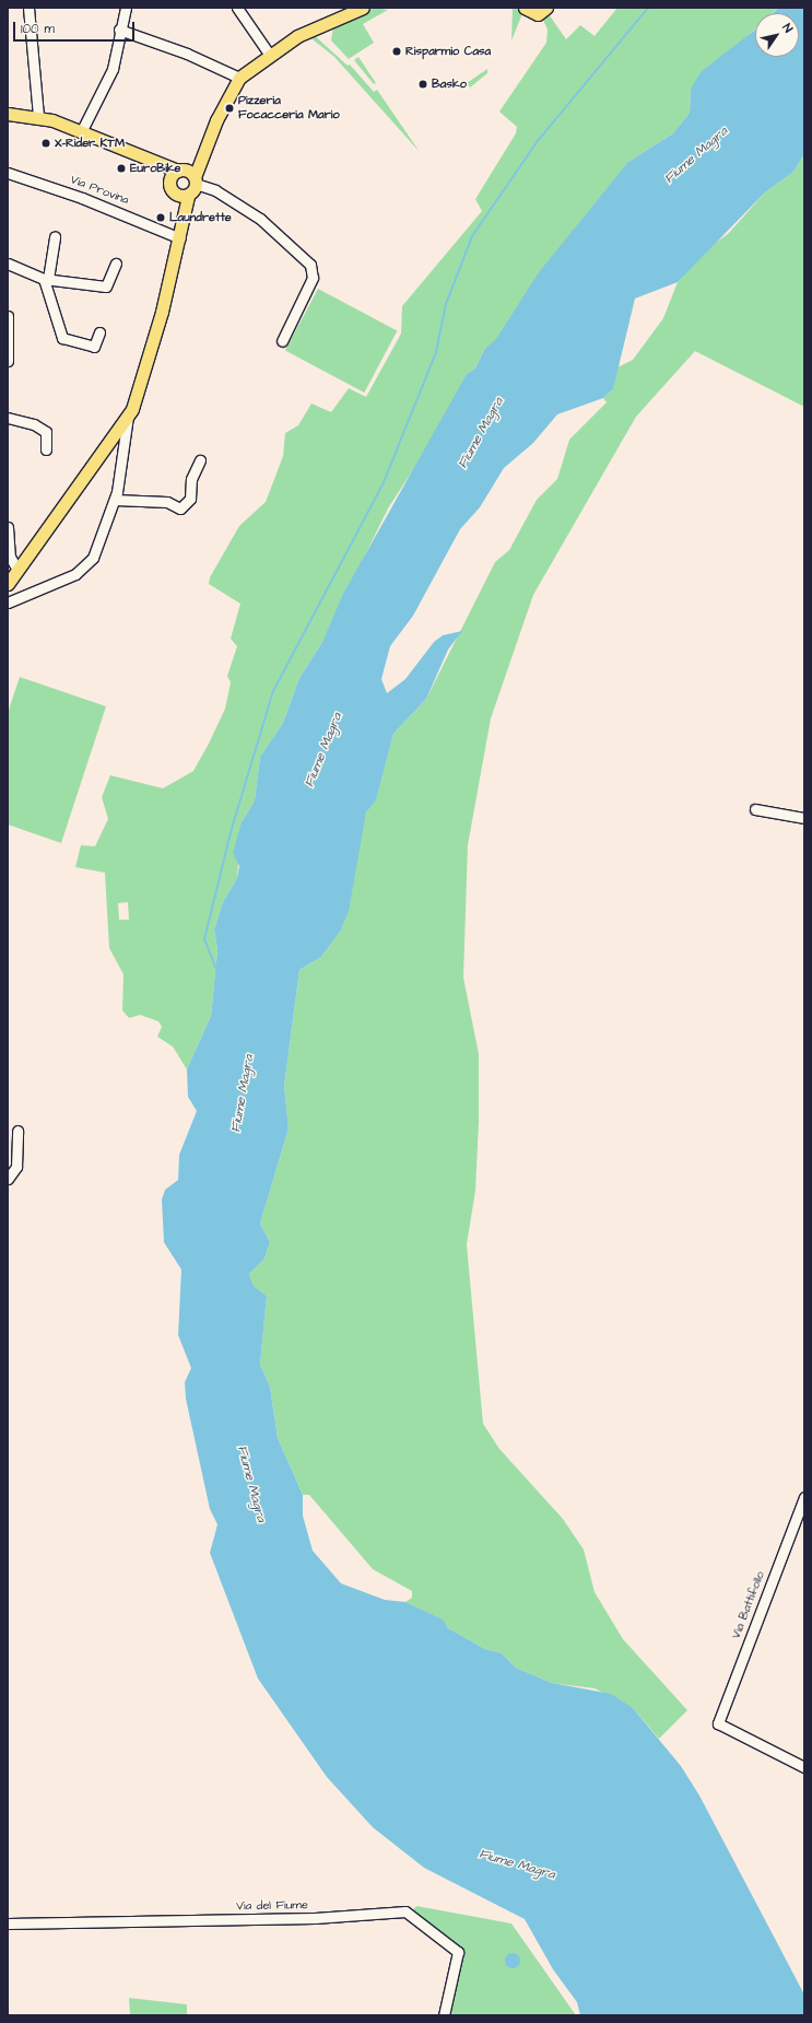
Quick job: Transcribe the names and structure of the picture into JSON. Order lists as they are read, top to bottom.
{
  "streets": {
    "street": ["Via Provina", "Via Battifollo", "Via del Fiume"]
  },
  "water": ["Fiume Magra"],
  "places": [
    "Risparmio Casa",
    "Basko",
    "Pizzeria Focacceria Mario",
    "X-Rider KTM",
    "EuroBike",
    "Laundrette"
  ],
  "scale_bar": "100 m",
  "north": "top right"
}
